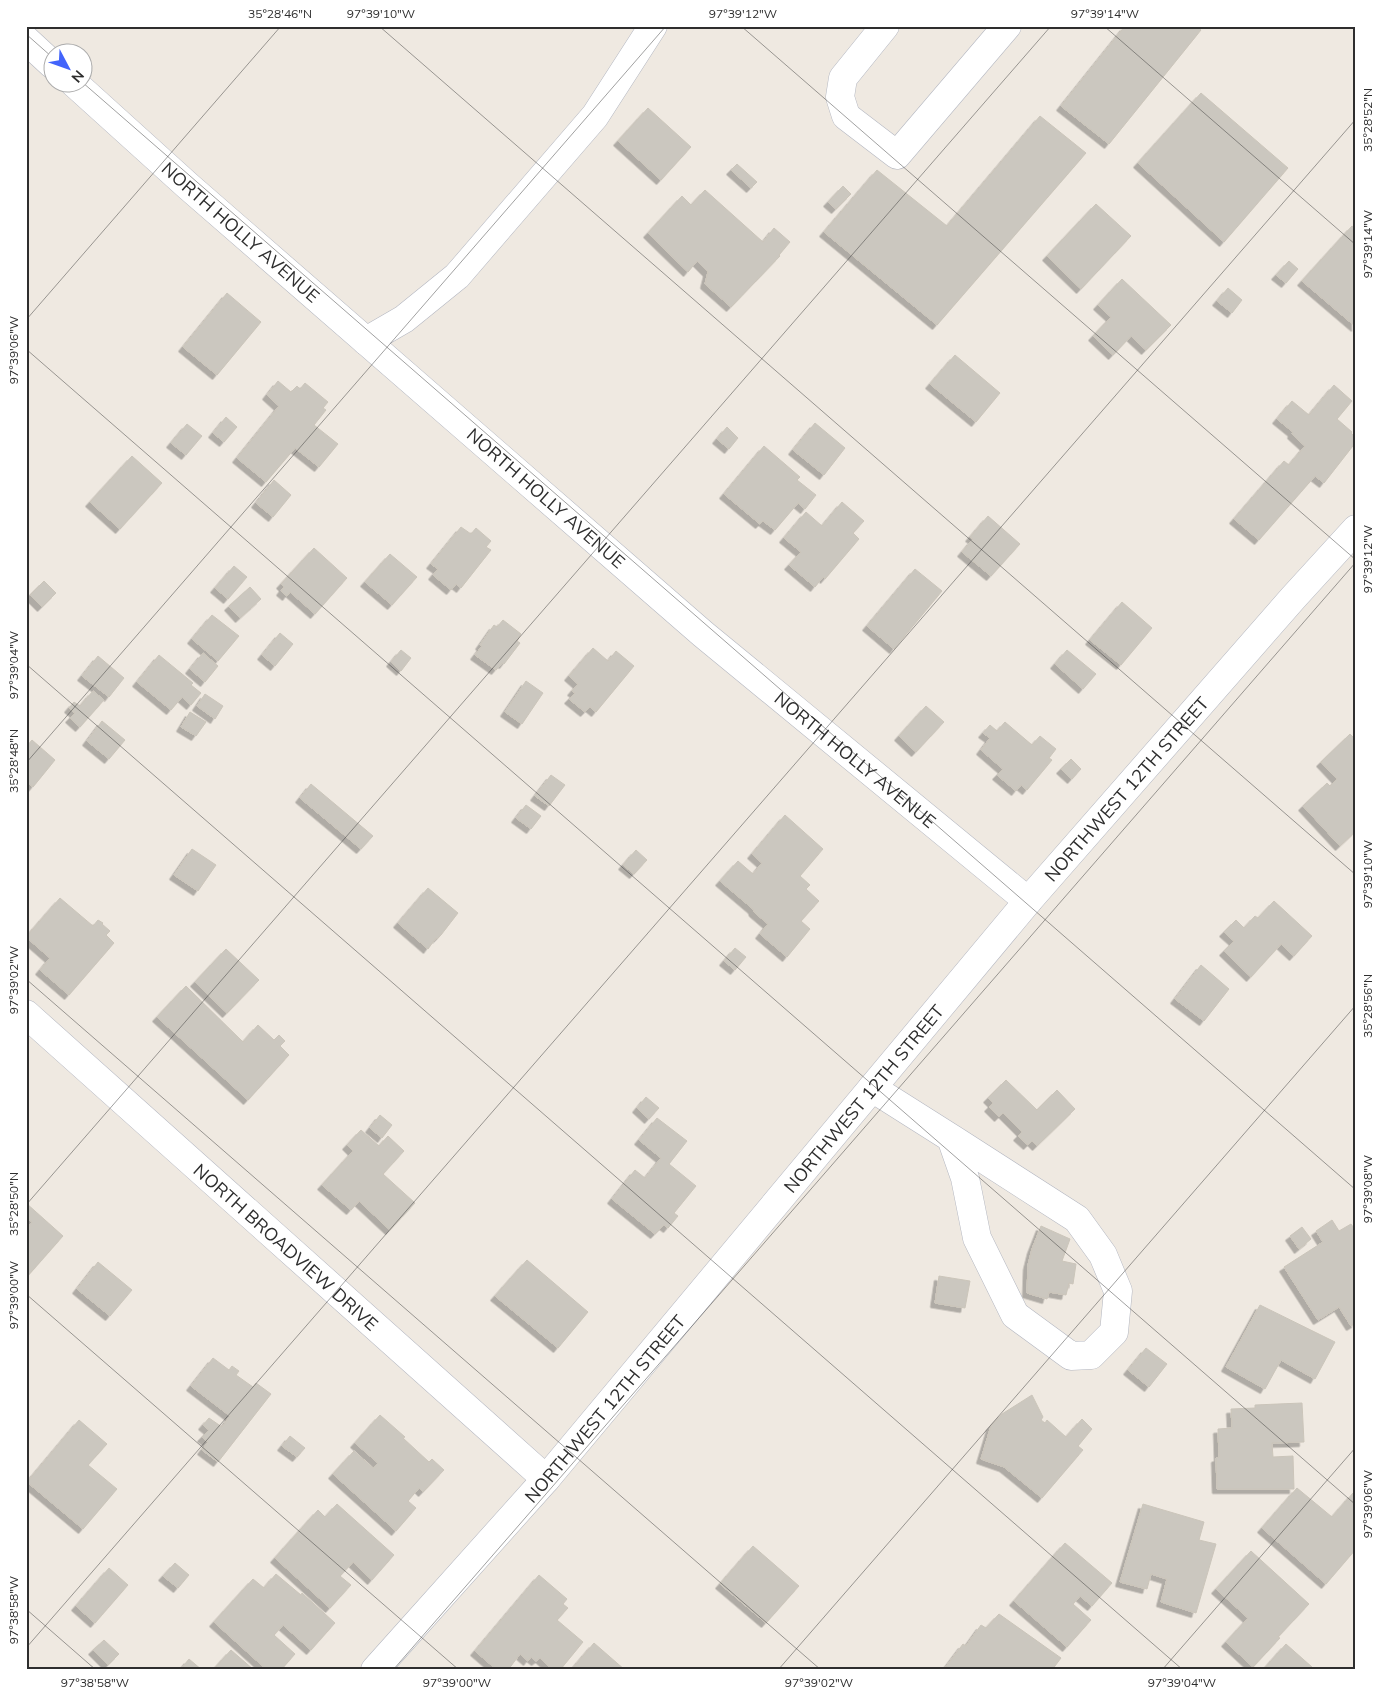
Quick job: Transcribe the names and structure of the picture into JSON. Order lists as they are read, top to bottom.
{
  "streets": {
    "street": ["NORTH HOLLY AVENUE", "NORTHWEST 12TH STREET", "NORTH BROADVIEW DRIVE"]
  },
  "crossings": [
    ["NORTH HOLLY AVENUE", "NORTHWEST 12TH STREET"],
    ["NORTHWEST 12TH STREET", "NORTH BROADVIEW DRIVE"]
  ],
  "north": "bottom right",
  "coordinates": [
    "35°28'46\"N",
    "97°39'10\"W",
    "97°39'12\"W",
    "97°39'14\"W",
    "35°28'52\"N",
    "97°39'06\"W",
    "97°39'04\"W",
    "35°28'48\"N",
    "97°39'02\"W",
    "35°28'56\"N",
    "97°39'08\"W",
    "35°28'50\"N",
    "97°39'00\"W",
    "97°38'58\"W"
  ]
}
